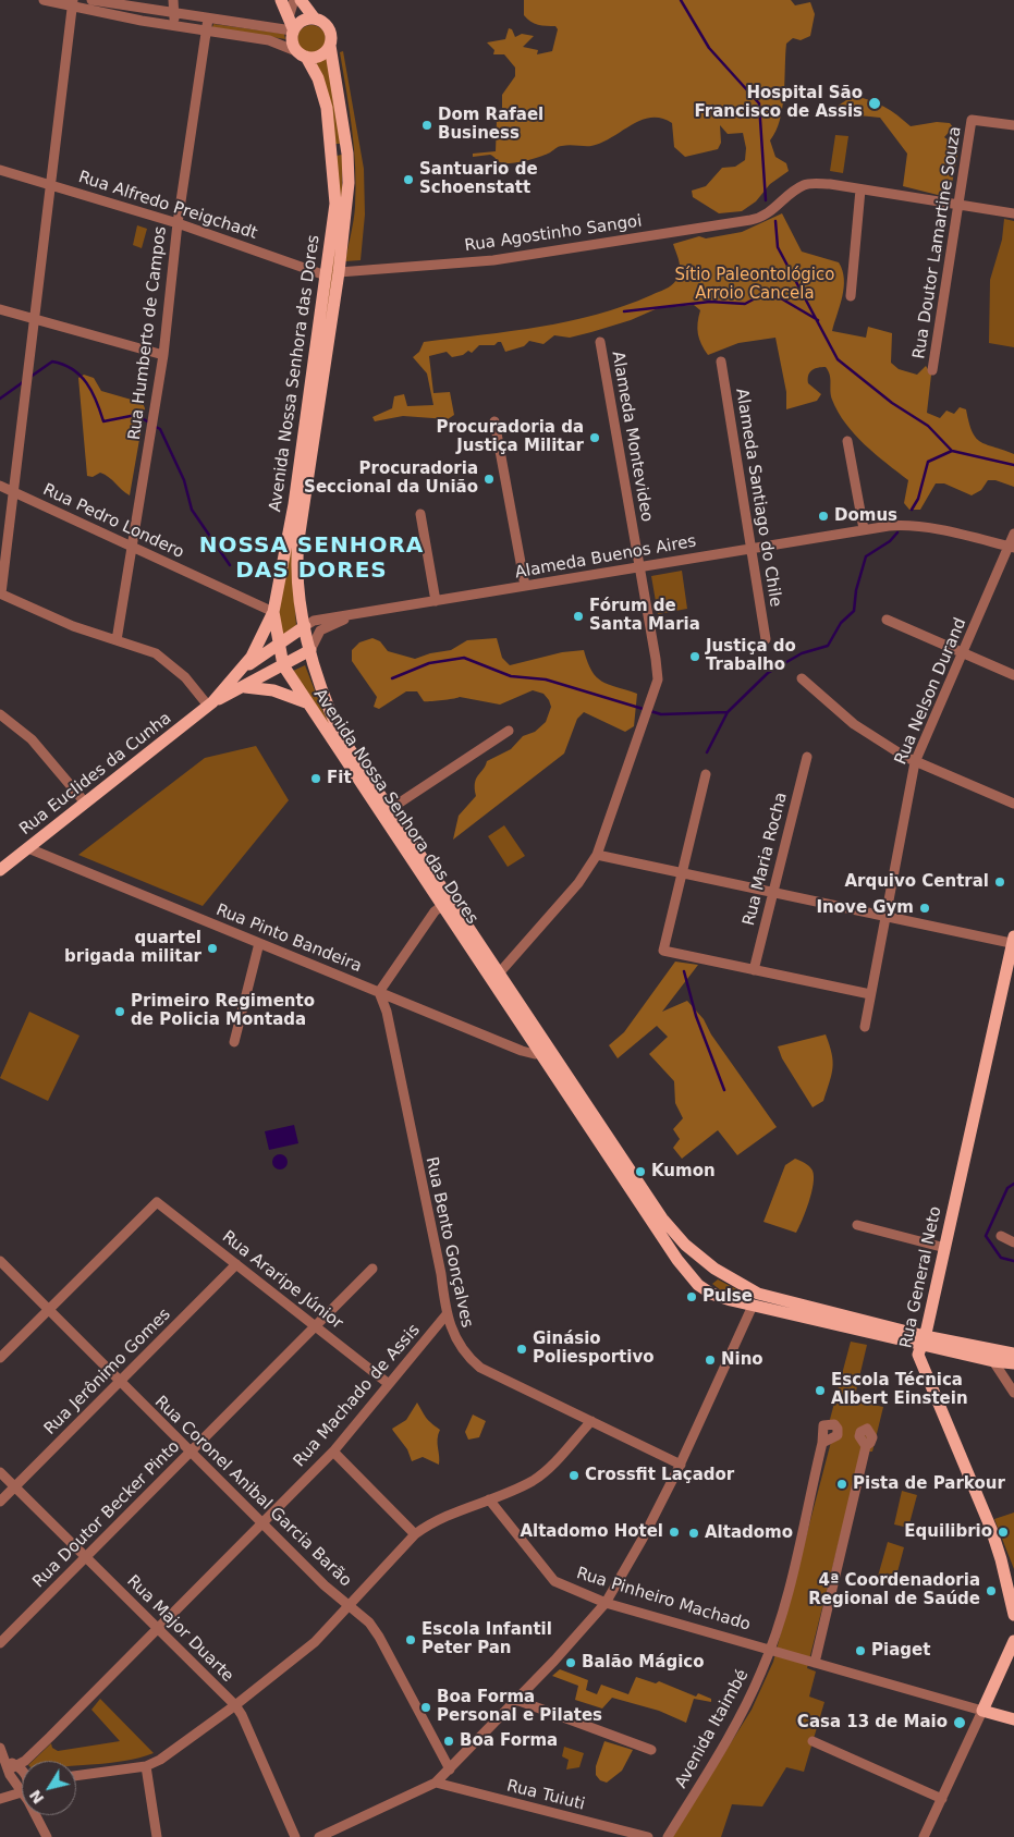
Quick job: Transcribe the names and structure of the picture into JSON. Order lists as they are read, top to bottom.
{
  "streets": {
    "main road": ["Avenida Nossa Senhora das Dores", "Rua Euclides da Cunha", "Rua General Neto"],
    "street": [
      "Rua Alfredo Preigchadt",
      "Rua Agostinho Sangoi",
      "Rua Doutor Lamartine Souza",
      "Rua Humberto de Campos",
      "Alameda Montevideo",
      "Alameda Santiago do Chile",
      "Rua Pedro Londero",
      "Alameda Buenos Aires",
      "Rua Nelson Durand",
      "Rua Maria Rocha",
      "Rua Pinto Bandeira",
      "Rua Bento Gonçalves",
      "Rua Araripe Júnior",
      "Rua Jerônimo Gomes",
      "Rua Machado de Assis",
      "Rua Coronel Anibal Garcia Barão",
      "Rua Doutor Becker Pinto",
      "Rua Pinheiro Machado",
      "Rua Major Duarte",
      "Avenida Itaimbé",
      "Rua Tuiuti"
    ]
  },
  "crossings": [
    ["Rua Alfredo Preigchadt", "Rua Humberto de Campos"],
    ["Rua Alfredo Preigchadt", "Avenida Nossa Senhora das Dores"],
    ["Rua Agostinho Sangoi", "Avenida Nossa Senhora das Dores"],
    ["Rua Humberto de Campos", "Rua Pedro Londero"],
    ["Avenida Nossa Senhora das Dores", "Alameda Montevideo"],
    ["Avenida Nossa Senhora das Dores", "Rua Pedro Londero"],
    ["Avenida Nossa Senhora das Dores", "Alameda Buenos Aires"],
    ["Avenida Nossa Senhora das Dores", "Rua Euclides da Cunha"],
    ["Avenida Nossa Senhora das Dores", "Rua Pinto Bandeira"],
    ["Avenida Nossa Senhora das Dores", "Rua General Neto"],
    ["Alameda Montevideo", "Alameda Buenos Aires"],
    ["Alameda Santiago do Chile", "Alameda Buenos Aires"],
    ["Rua Pedro Londero", "Rua Euclides da Cunha"],
    ["Alameda Buenos Aires", "Rua Nelson Durand"],
    ["Alameda Buenos Aires", "Rua Euclides da Cunha"],
    ["Rua Euclides da Cunha", "Rua Pinto Bandeira"],
    ["Rua Pinto Bandeira", "Rua Bento Gonçalves"],
    ["Rua Bento Gonçalves", "Rua Machado de Assis"],
    ["Rua Araripe Júnior", "Rua Jerônimo Gomes"],
    ["Rua Araripe Júnior", "Rua Machado de Assis"],
    ["Rua Araripe Júnior", "Rua Coronel Anibal Garcia Barão"],
    ["Rua Araripe Júnior", "Rua Doutor Becker Pinto"],
    ["Rua Jerônimo Gomes", "Rua Coronel Anibal Garcia Barão"],
    ["Rua Jerônimo Gomes", "Rua Major Duarte"],
    ["Rua Machado de Assis", "Rua Coronel Anibal Garcia Barão"],
    ["Rua Machado de Assis", "Rua Major Duarte"],
    ["Rua Coronel Anibal Garcia Barão", "Rua Doutor Becker Pinto"],
    ["Rua Doutor Becker Pinto", "Rua Major Duarte"],
    ["Rua Pinheiro Machado", "Avenida Itaimbé"]
  ],
  "districts": ["NOSSA SENHORA DAS DORES"],
  "parks": ["Sítio Paleontológico Arroio Cancela"],
  "places": [
    "Hospital São Francisco de Assis",
    "Dom Rafael Business",
    "Santuario de Schoenstatt",
    "Procuradoria da Justiça Militar",
    "Procuradoria Seccional da União",
    "Domus",
    "Fórum de Santa Maria",
    "Justiça do Trabalho",
    "Fit",
    "Arquivo Central",
    "Inove Gym",
    "quartel brigada militar",
    "Primeiro Regimento de Policia Montada",
    "Kumon",
    "Pulse",
    "Ginásio Poliesportivo",
    "Nino",
    "Escola Técnica Albert Einstein",
    "Crossfit Laçador",
    "Pista de Parkour",
    "Altadomo Hotel",
    "Equilibrio",
    "Altadomo",
    "4ª Coordenadoria Regional de Saúde",
    "Escola Infantil Peter Pan",
    "Piaget",
    "Balão Mágico",
    "Boa Forma Personal e Pilates",
    "Casa 13 de Maio",
    "Boa Forma"
  ],
  "north": "bottom left"
}
